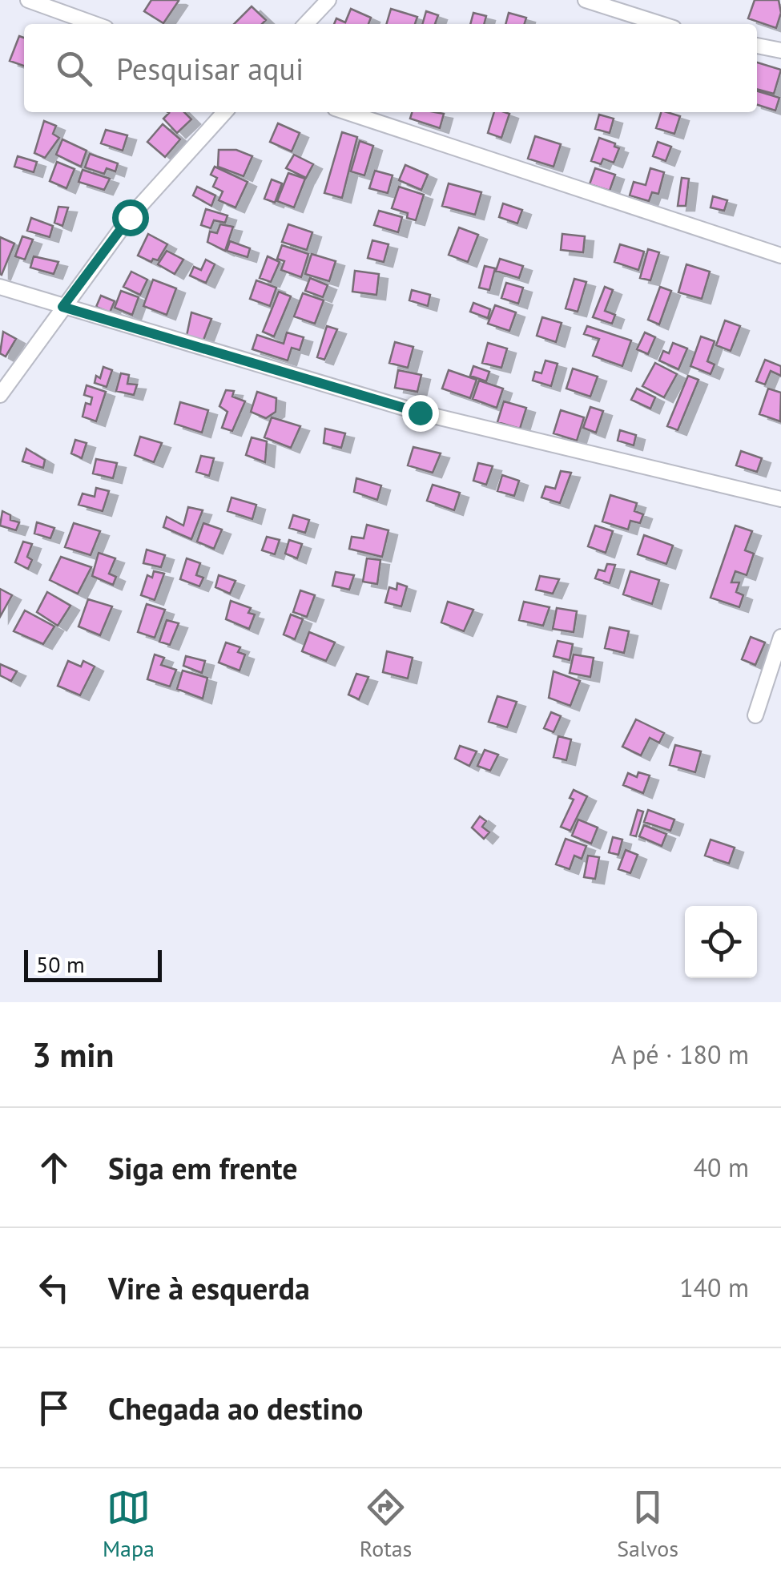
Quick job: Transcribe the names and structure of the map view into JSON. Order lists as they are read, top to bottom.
{
  "scale_bar": "50 m",
  "page": {
    "search": "Pesquisar aqui",
    "scale": "50 m",
    "heading": ["3 min", "A pé · 180 m"],
    "list": [
      ["Siga em frente", "40 m"],
      ["Vire à esquerda", "140 m"],
      "Chegada ao destino"
    ],
    "nav": ["Mapa", "Rotas", "Salvos"]
  }
}
